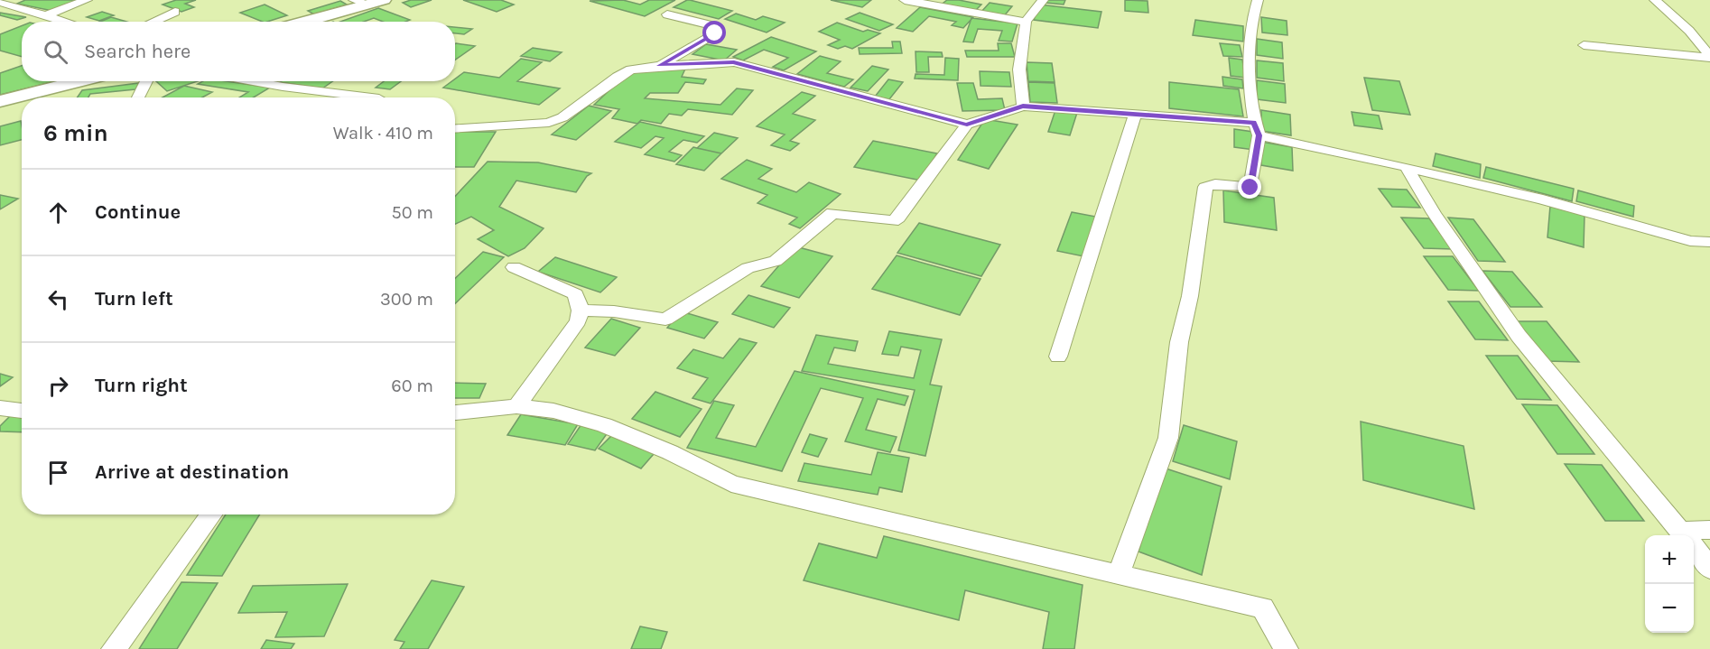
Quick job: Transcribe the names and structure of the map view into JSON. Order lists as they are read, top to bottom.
{
  "page": {
    "search": "Search here",
    "heading": ["6 min", "Walk · 410 m"],
    "list": [
      ["Continue", "50 m"],
      ["Turn left", "300 m"],
      ["Turn right", "60 m"],
      "Arrive at destination"
    ],
    "map_buttons": ["+", "−"]
  }
}
